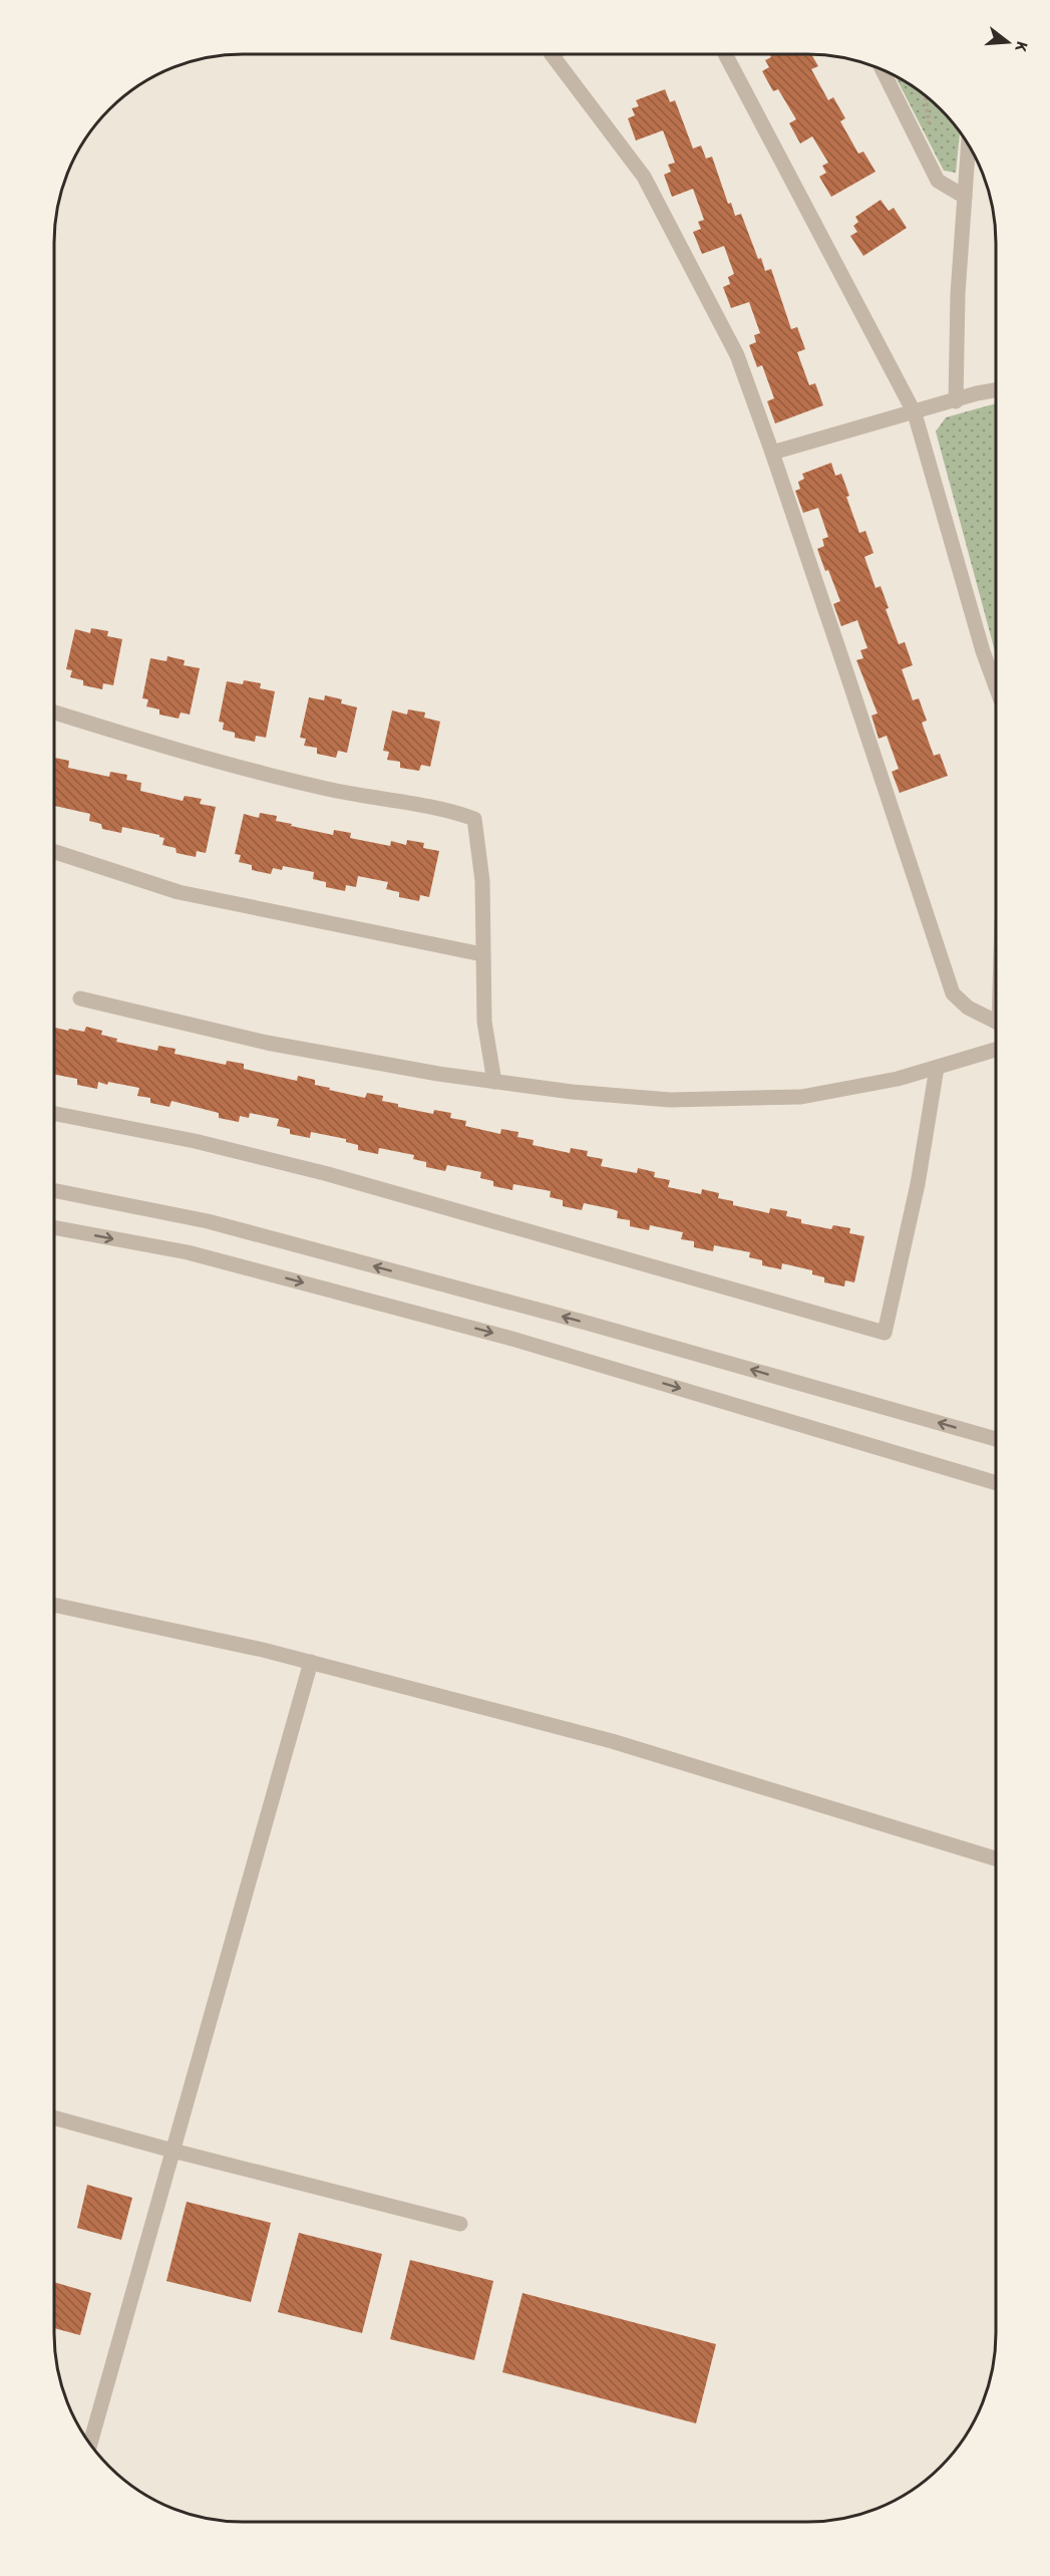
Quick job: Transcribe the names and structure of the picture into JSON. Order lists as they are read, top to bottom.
{
  "north": "right"
}
